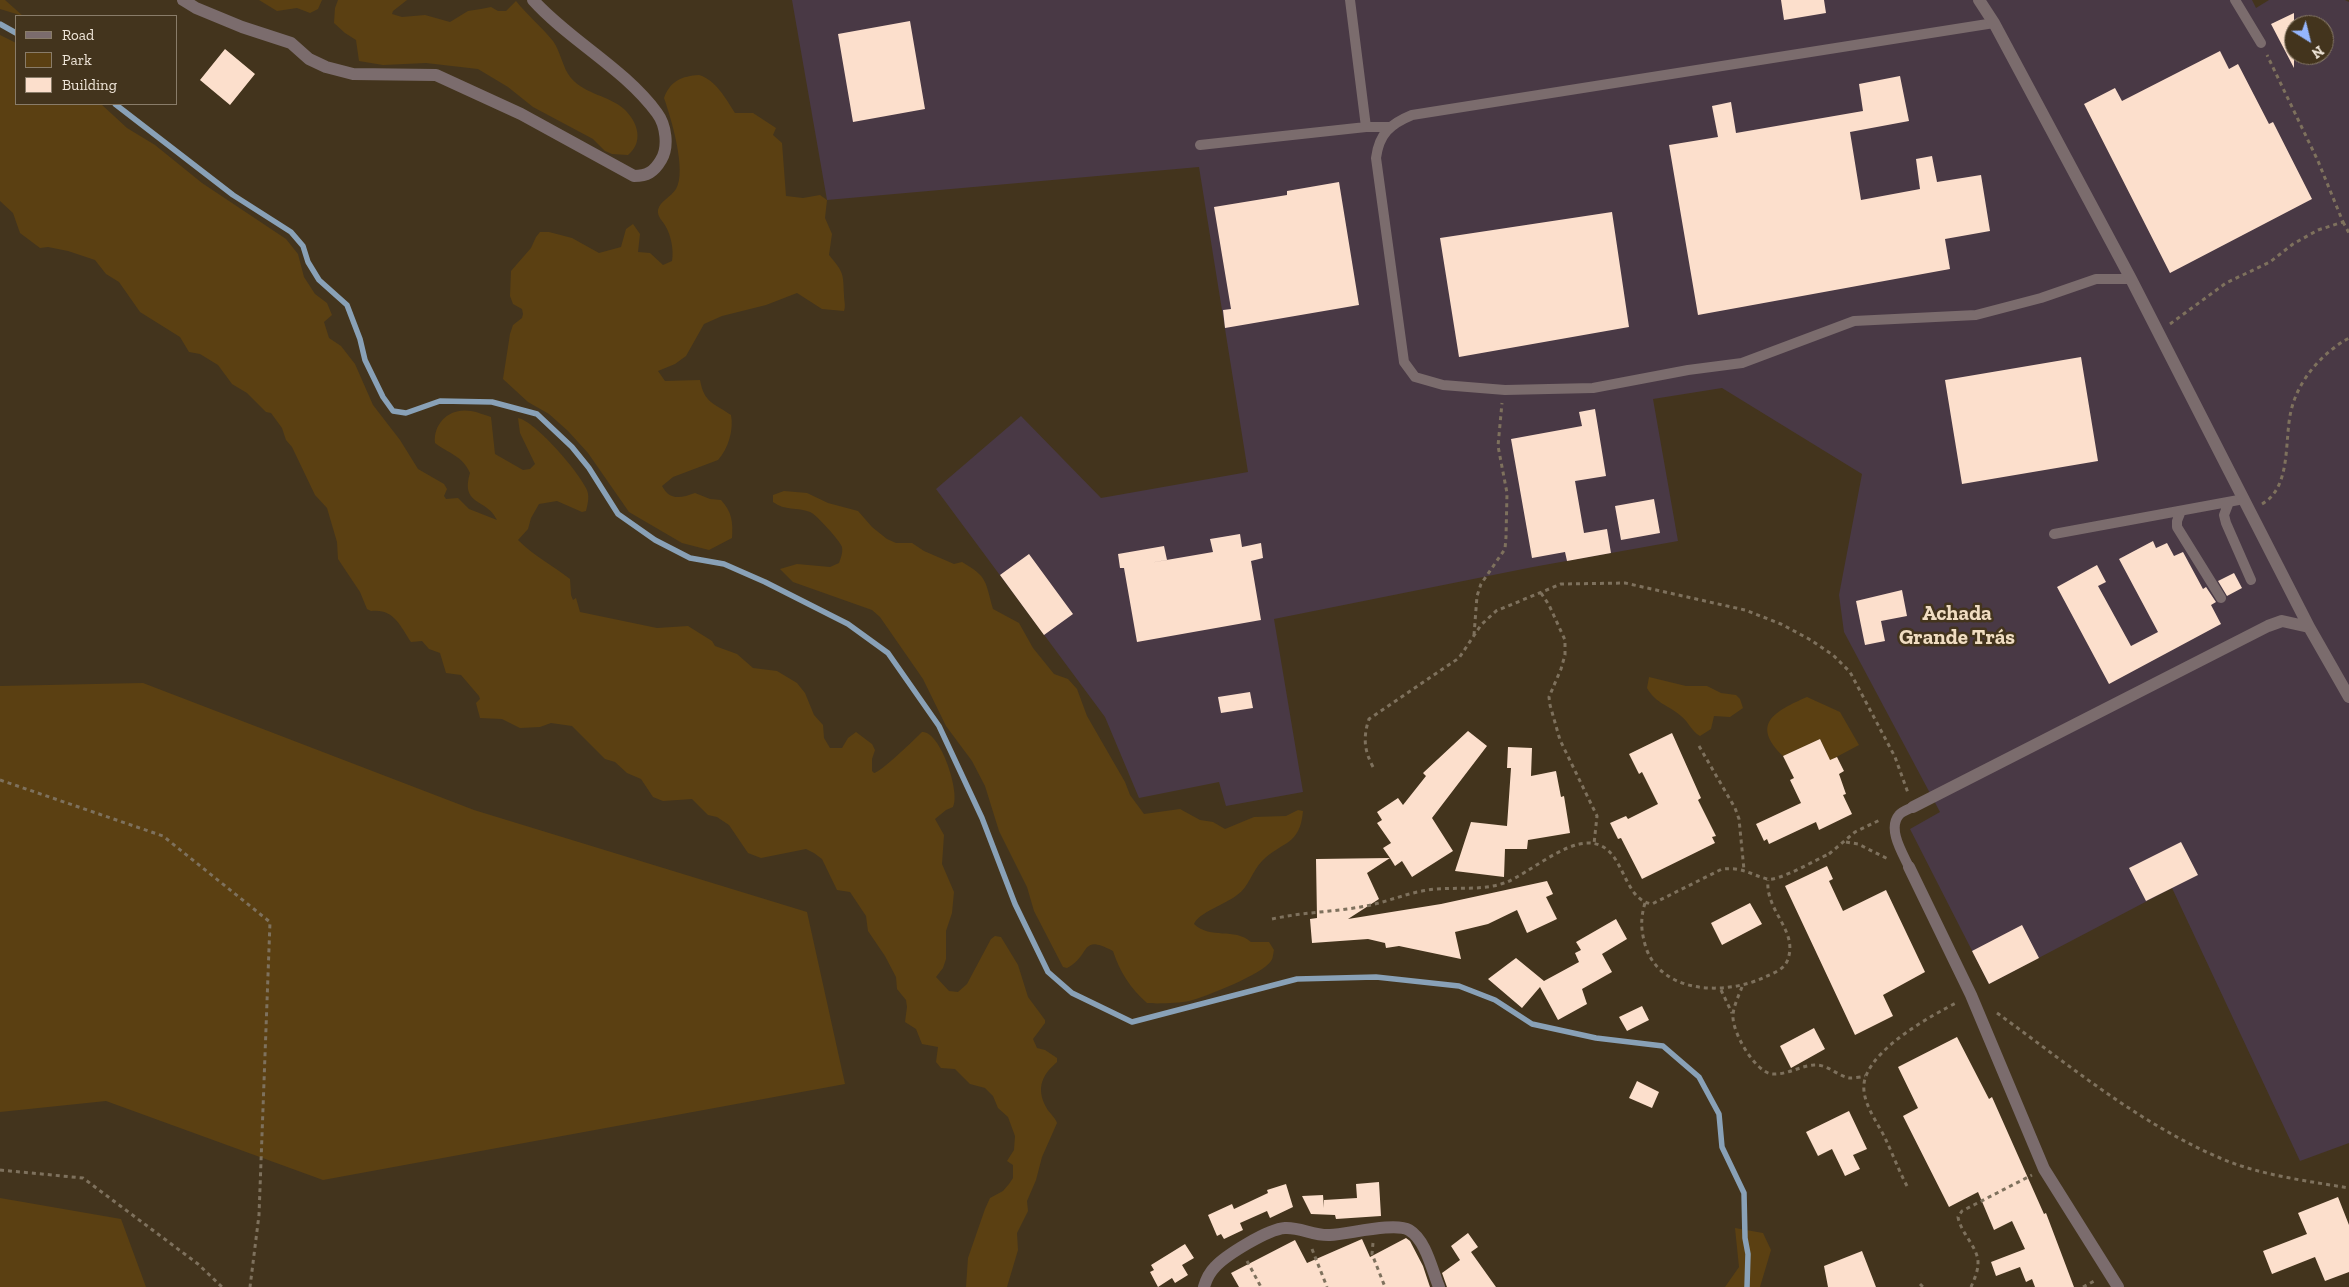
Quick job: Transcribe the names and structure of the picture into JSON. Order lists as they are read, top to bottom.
{
  "districts": ["Achada Grande Trás"],
  "legend": ["Road", "Park", "Building"],
  "north": "bottom right"
}
